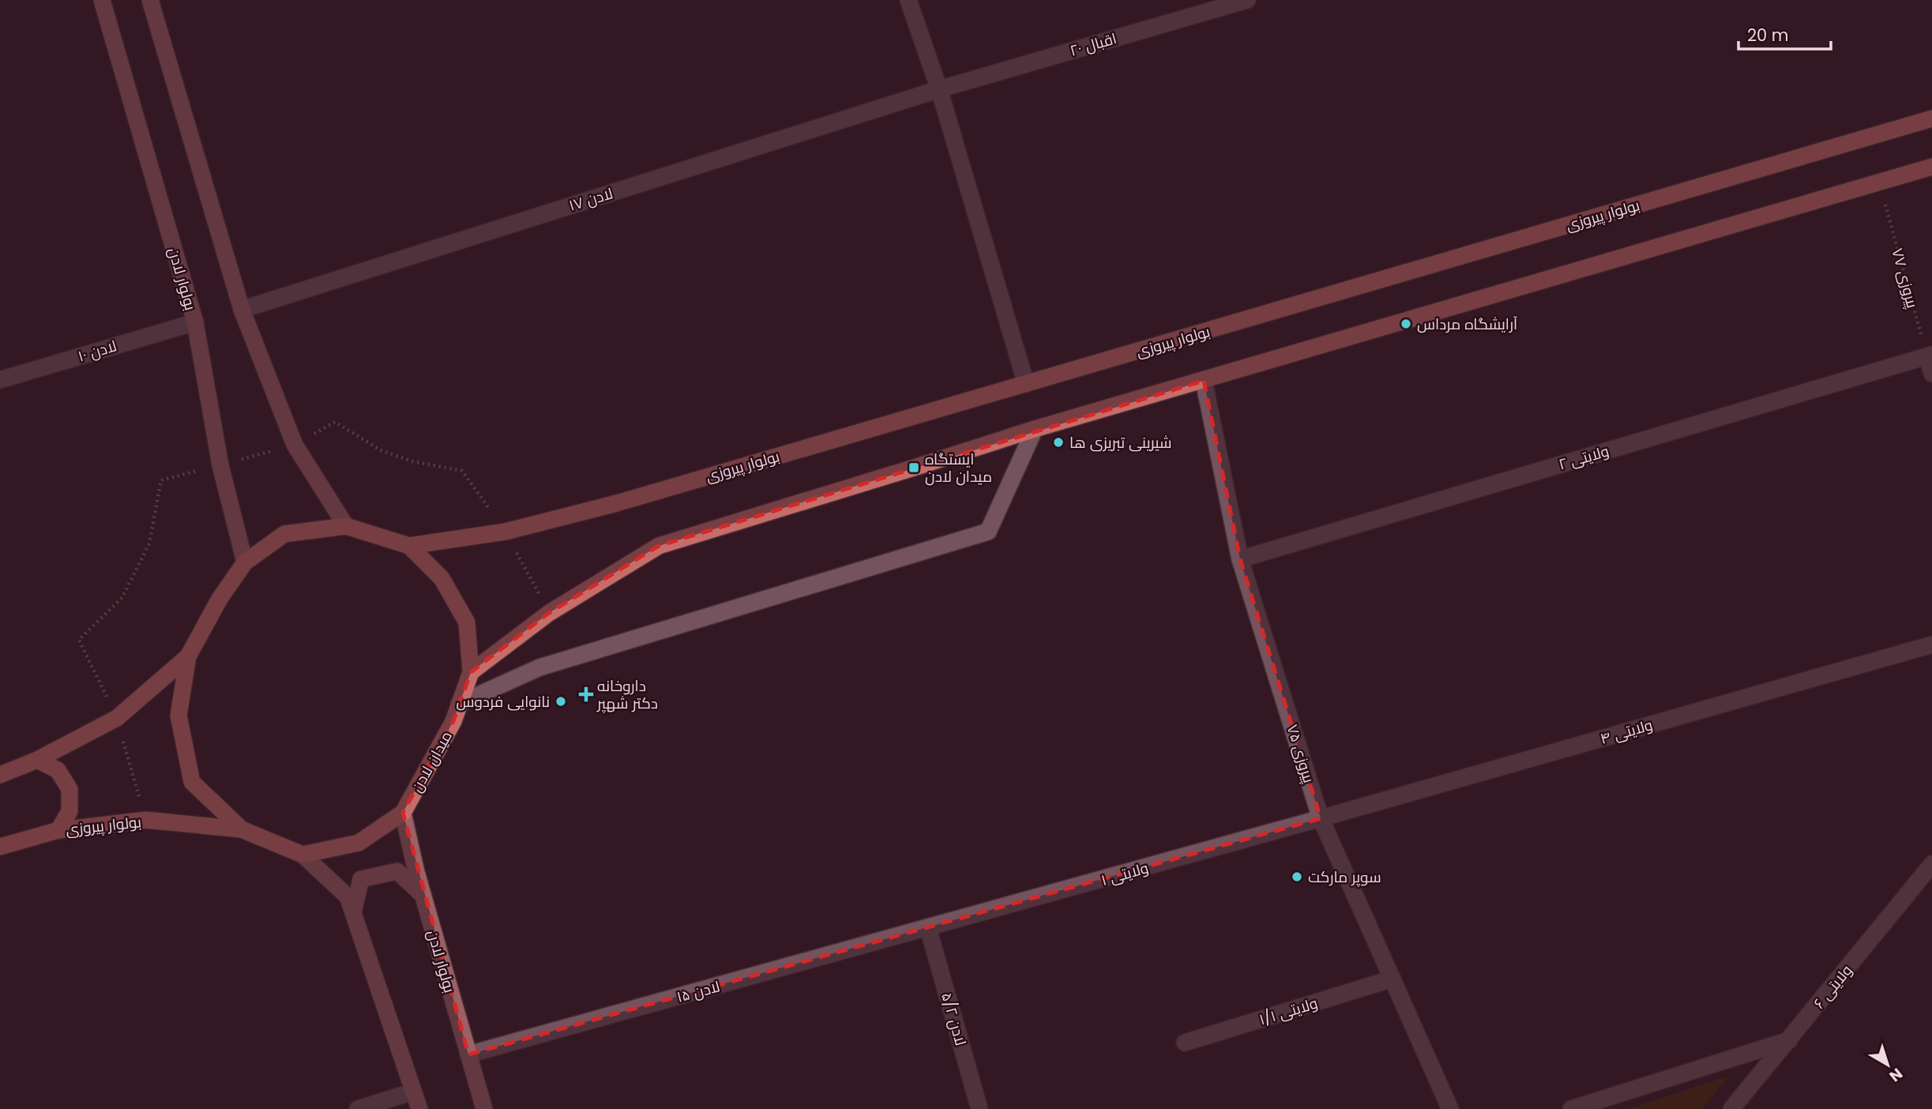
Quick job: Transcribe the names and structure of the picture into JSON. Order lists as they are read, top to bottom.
{
  "streets": {
    "main road": ["بولوار پیروزی", "بولوار لادن", "میدان لادن"],
    "street": [
      "اقبال ۲۰",
      "لادن ۱۷",
      "لادن ۱۰",
      "ولایتی ۲",
      "ولایتی ۴",
      "پیروزی ۷۵",
      "ولایتی ۱",
      "ولایتی ۶",
      "لادن ۱۵",
      "ولایتی ۱/۱",
      "لادن ۵/۲"
    ],
    "path": ["پیروزی ۷۷"]
  },
  "crossings": [
    ["اقبال ۲۰", "لادن ۱۷"],
    ["بولوار پیروزی", "میدان لادن"],
    ["پیروزی ۷۷", "ولایتی ۲"],
    ["بولوار لادن", "لادن ۱۰"],
    ["بولوار لادن", "میدان لادن"],
    ["بولوار لادن", "لادن ۱۵"],
    ["ولایتی ۲", "پیروزی ۷۵"],
    ["ولایتی ۴", "پیروزی ۷۵"],
    ["ولایتی ۴", "ولایتی ۱"],
    ["پیروزی ۷۵", "ولایتی ۱"],
    ["پیروزی ۷۵", "ولایتی ۱/۱"],
    ["ولایتی ۱", "لادن ۱۵"],
    ["ولایتی ۱", "لادن ۵/۲"],
    ["لادن ۱۵", "لادن ۵/۲"]
  ],
  "places": {
    "other": [
      "آرایشگاه مرداس",
      "شیرینی تبریزی ها",
      "نانوایی فردوس",
      "سوپر مارکت"
    ],
    "transit": ["ایستگاه میدان لادن"],
    "health": ["داروخانه دکتر شهپر"]
  },
  "scale_bar": "20 m",
  "north": "bottom right"
}
